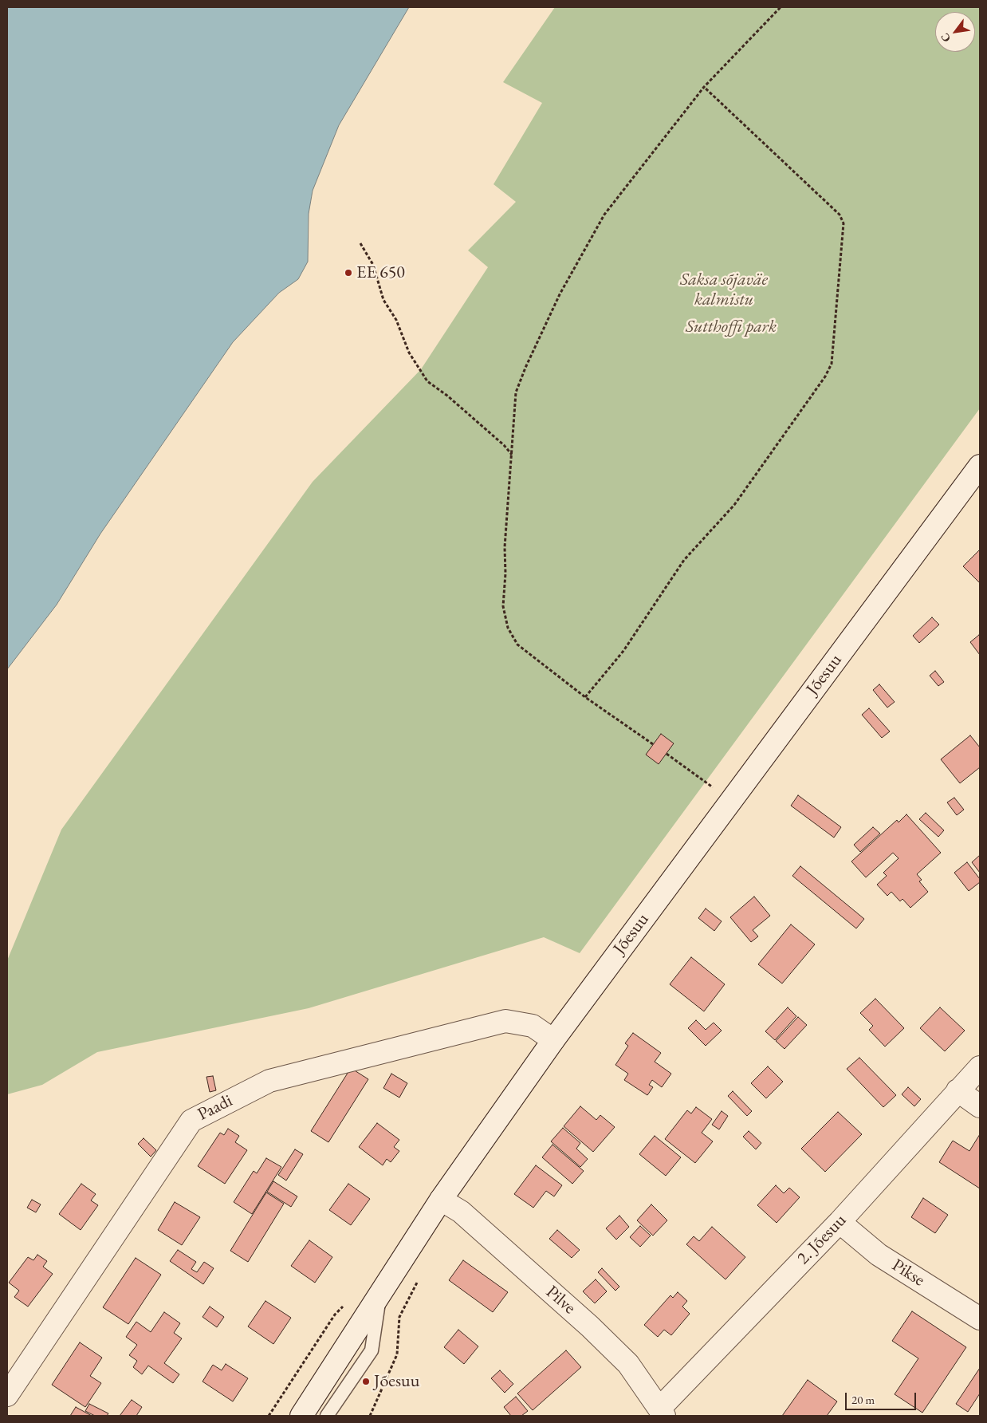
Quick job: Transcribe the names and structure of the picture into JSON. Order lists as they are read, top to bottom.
{
  "streets": {
    "street": [
      "Jõesuu",
      "Paadi",
      "2. Jõesuu",
      "Pikse",
      "Pilve"
    ]
  },
  "crossings": [
    ["Jõesuu", "Paadi"],
    ["Jõesuu", "Pilve"],
    ["2. Jõesuu", "Pikse"],
    ["2. Jõesuu", "Pilve"]
  ],
  "parks": ["Saksa sõjaväe kalmistu", "Sutthoffi park"],
  "places": ["EE 650", "Jõesuu"],
  "scale_bar": "20 m",
  "north": "bottom left"
}
